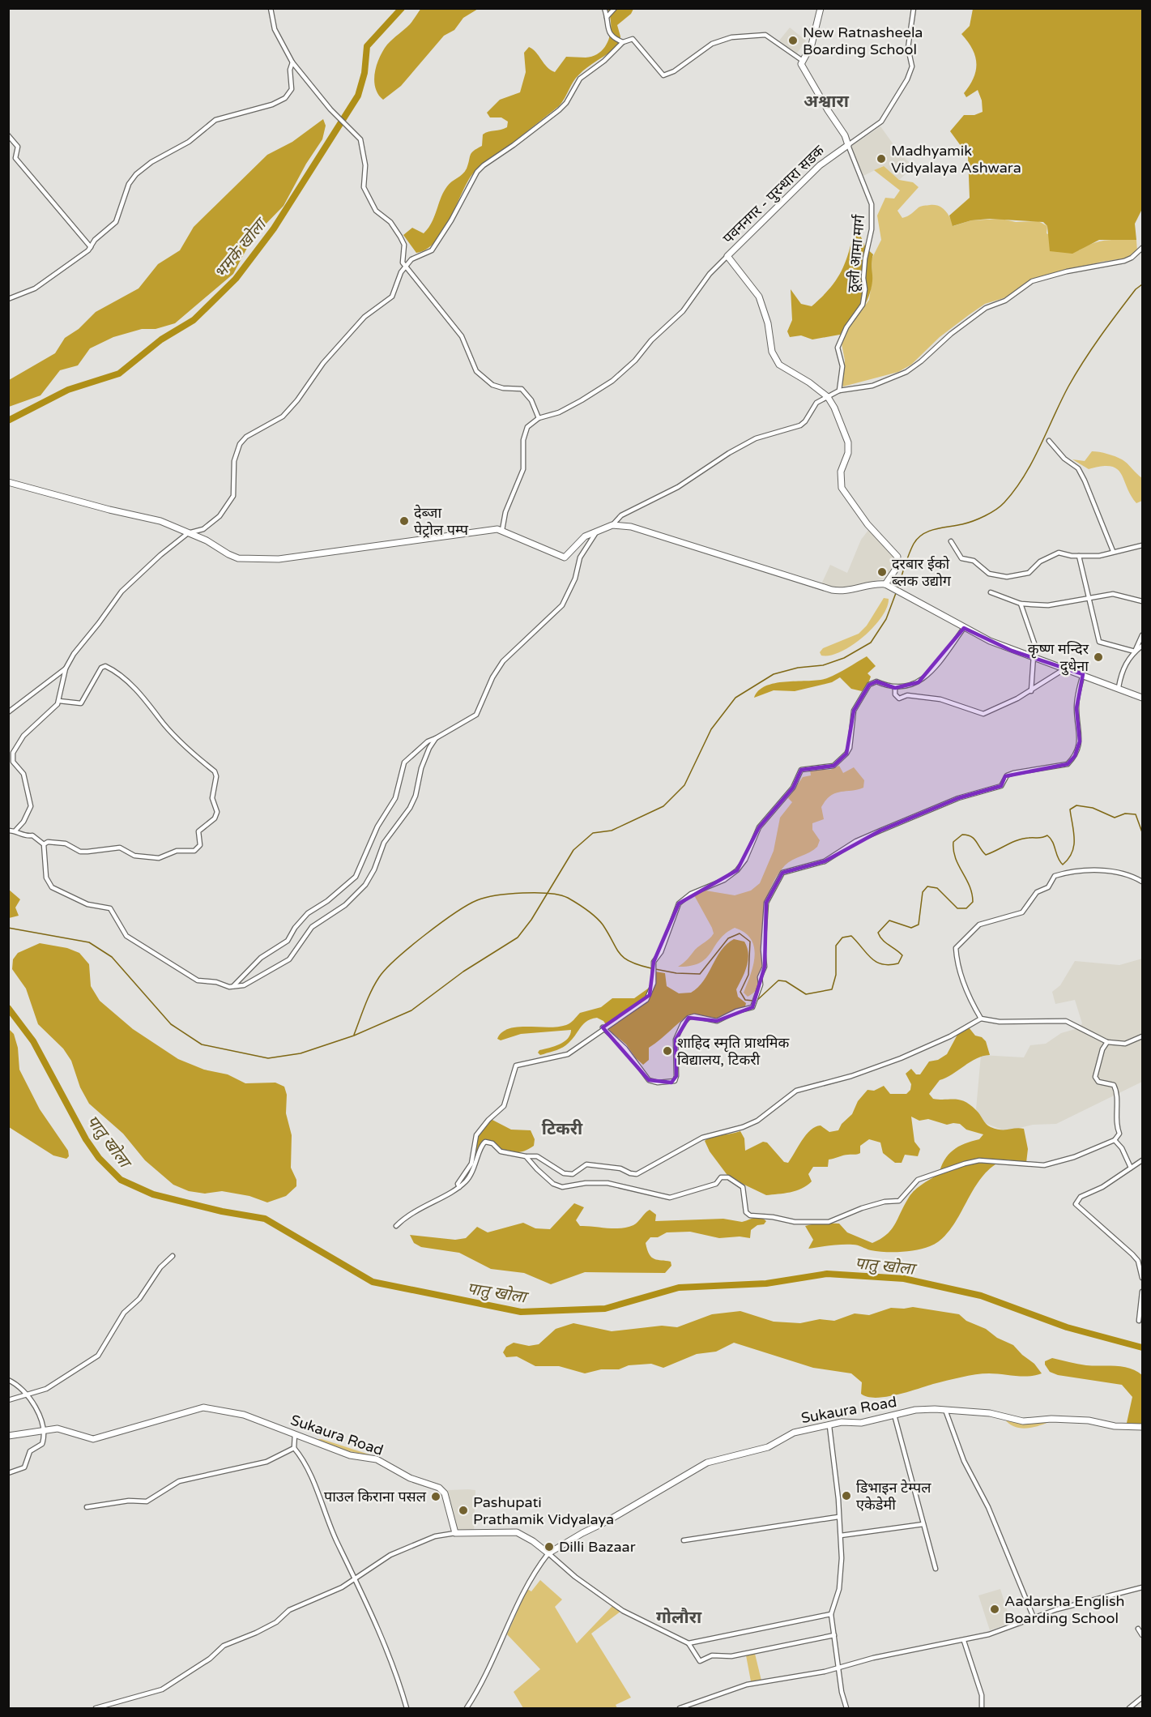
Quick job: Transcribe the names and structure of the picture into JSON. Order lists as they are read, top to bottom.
{
  "streets": {
    "street": ["पवननगर - पुरन्धारा सडक", "ठूली आमा मार्ग", "Sukaura Road"]
  },
  "crossings": [
    ["पवननगर - पुरन्धारा सडक", "ठूली आमा मार्ग"]
  ],
  "districts": ["अश्वारा", "टिकरी", "गोलौरा"],
  "water": ["भमके खोला", "पातु खोला"],
  "places": [
    "New Ratnasheela Boarding School",
    "Madhyamik Vidyalaya Ashwara",
    "देब्जा पेट्रोल पम्प",
    "दरबार ईको ब्लक उद्योग",
    "कृष्ण मन्दिर दुधेना",
    "शाहिद स्मृति प्राथमिक विद्यालय, टिकरी",
    "डिभाइन टेम्पल एकेडेमी",
    "पाउल किराना पसल",
    "Pashupati Prathamik Vidyalaya",
    "Dilli Bazaar",
    "Aadarsha English Boarding School"
  ]
}
